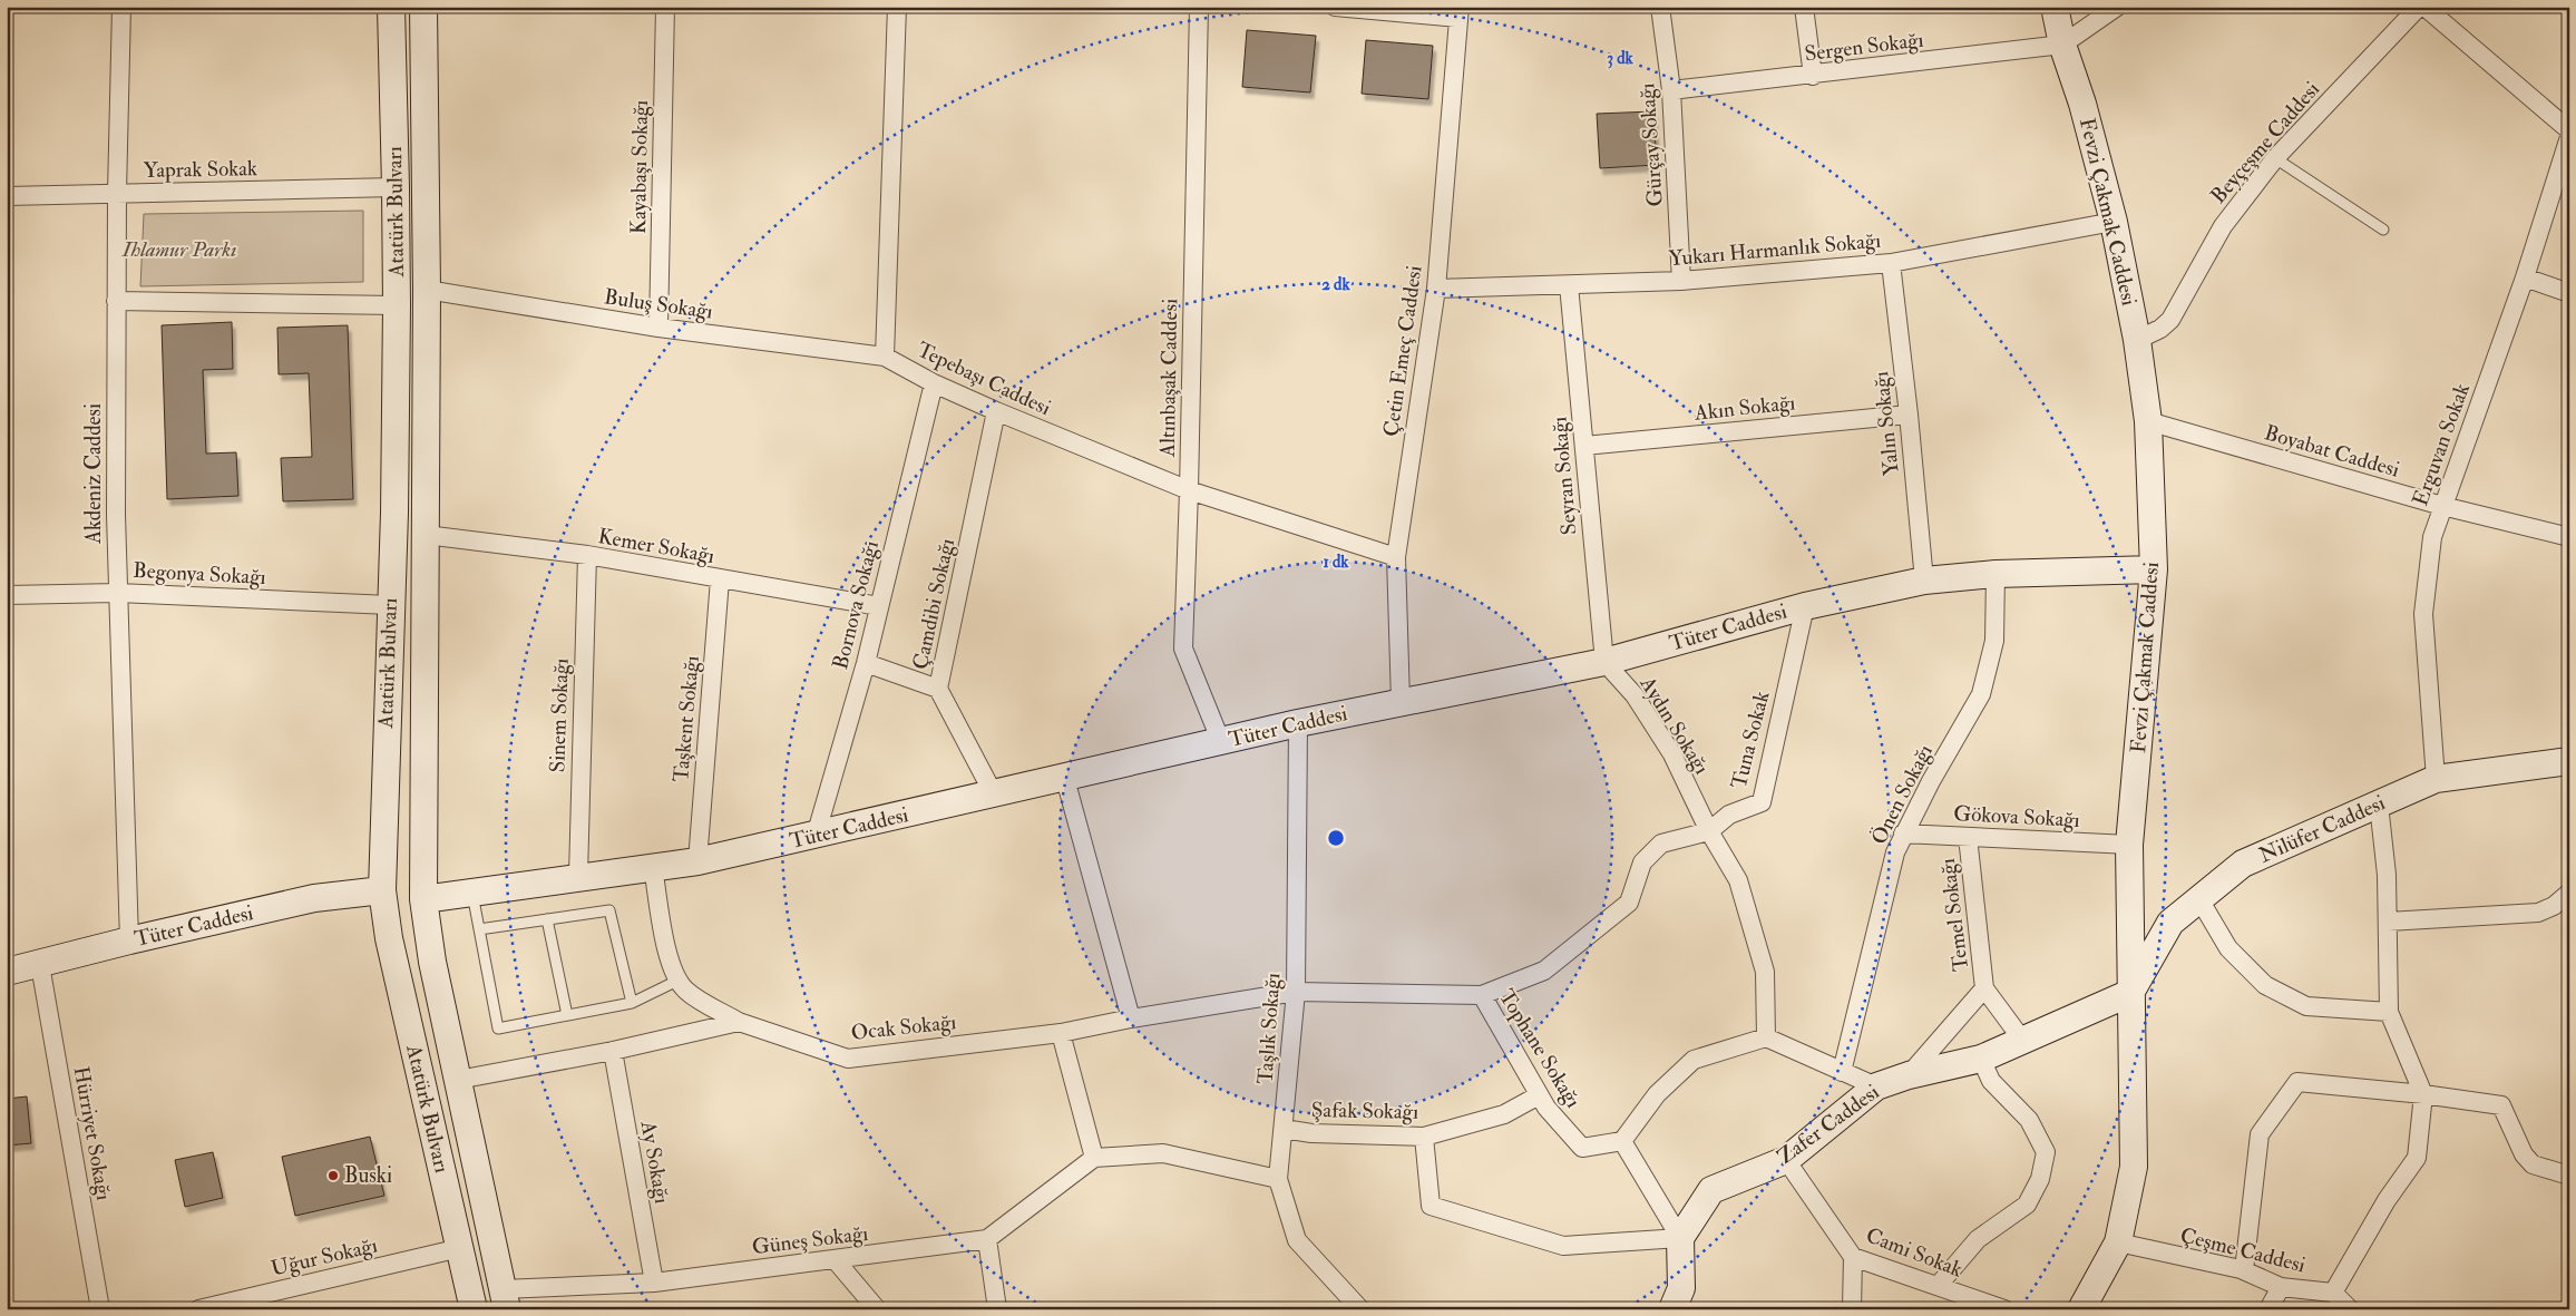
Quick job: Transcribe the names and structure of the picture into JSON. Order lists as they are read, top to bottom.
{
  "streets": {
    "street": [
      "Sergen Sokağı",
      "Beyçeşme Caddesi",
      "Gürçay Sokağı",
      "Kayabaşı Sokağı",
      "Yaprak Sokak",
      "Atatürk Bulvarı",
      "Fevzi Çakmak Caddesi",
      "Yukarı Harmanlık Sokağı",
      "Buluş Sokağı",
      "Çetin Emeç Caddesi",
      "Altınbaşak Caddesi",
      "Tepebaşı Caddesi",
      "Akın Sokağı",
      "Yalın Sokağı",
      "Erguvan Sokak",
      "Boyabat Caddesi",
      "Akdeniz Caddesi",
      "Seyran Sokağı",
      "Kemer Sokağı",
      "Begonya Sokağı",
      "Çamdibi Sokağı",
      "Bornova Sokağı",
      "Tüter Caddesi",
      "Sinem Sokağı",
      "Taşkent Sokağı",
      "Aydın Sokağı",
      "Tuna Sokak",
      "Önen Sokağı",
      "Gökova Sokağı",
      "Nilüfer Caddesi",
      "Temel Sokağı",
      "Ocak Sokağı",
      "Taşlık Sokağı",
      "Tophane Sokağı",
      "Şafak Sokağı",
      "Zafer Caddesi",
      "Hürriyet Sokağı",
      "Ay Sokağı",
      "Güneş Sokağı",
      "Çeşme Caddesi",
      "Cami Sokak",
      "Uğur Sokağı"
    ]
  },
  "crossings": [
    ["Sergen Sokağı", "Gürçay Sokağı"],
    ["Sergen Sokağı", "Fevzi Çakmak Caddesi"],
    ["Beyçeşme Caddesi", "Fevzi Çakmak Caddesi"],
    ["Gürçay Sokağı", "Yukarı Harmanlık Sokağı"],
    ["Kayabaşı Sokağı", "Buluş Sokağı"],
    ["Yaprak Sokak", "Atatürk Bulvarı"],
    ["Yaprak Sokak", "Akdeniz Caddesi"],
    ["Atatürk Bulvarı", "Begonya Sokağı"],
    ["Atatürk Bulvarı", "Tüter Caddesi"],
    ["Atatürk Bulvarı", "Uğur Sokağı"],
    ["Fevzi Çakmak Caddesi", "Yukarı Harmanlık Sokağı"],
    ["Fevzi Çakmak Caddesi", "Boyabat Caddesi"],
    ["Fevzi Çakmak Caddesi", "Tüter Caddesi"],
    ["Fevzi Çakmak Caddesi", "Gökova Sokağı"],
    ["Fevzi Çakmak Caddesi", "Nilüfer Caddesi"],
    ["Fevzi Çakmak Caddesi", "Zafer Caddesi"],
    ["Fevzi Çakmak Caddesi", "Çeşme Caddesi"],
    ["Yukarı Harmanlık Sokağı", "Çetin Emeç Caddesi"],
    ["Yukarı Harmanlık Sokağı", "Yalın Sokağı"],
    ["Yukarı Harmanlık Sokağı", "Seyran Sokağı"],
    ["Buluş Sokağı", "Tepebaşı Caddesi"],
    ["Çetin Emeç Caddesi", "Tepebaşı Caddesi"],
    ["Çetin Emeç Caddesi", "Tüter Caddesi"],
    ["Altınbaşak Caddesi", "Tepebaşı Caddesi"],
    ["Altınbaşak Caddesi", "Tüter Caddesi"],
    ["Tepebaşı Caddesi", "Çamdibi Sokağı"],
    ["Tepebaşı Caddesi", "Bornova Sokağı"],
    ["Akın Sokağı", "Yalın Sokağı"],
    ["Akın Sokağı", "Seyran Sokağı"],
    ["Yalın Sokağı", "Tüter Caddesi"],
    ["Erguvan Sokak", "Boyabat Caddesi"],
    ["Erguvan Sokak", "Nilüfer Caddesi"],
    ["Akdeniz Caddesi", "Begonya Sokağı"],
    ["Akdeniz Caddesi", "Tüter Caddesi"],
    ["Seyran Sokağı", "Tüter Caddesi"],
    ["Seyran Sokağı", "Aydın Sokağı"],
    ["Kemer Sokağı", "Bornova Sokağı"],
    ["Kemer Sokağı", "Sinem Sokağı"],
    ["Kemer Sokağı", "Taşkent Sokağı"],
    ["Çamdibi Sokağı", "Tüter Caddesi"],
    ["Bornova Sokağı", "Tüter Caddesi"],
    ["Tüter Caddesi", "Sinem Sokağı"],
    ["Tüter Caddesi", "Taşkent Sokağı"],
    ["Tüter Caddesi", "Aydın Sokağı"],
    ["Tüter Caddesi", "Tuna Sokak"],
    ["Tüter Caddesi", "Önen Sokağı"],
    ["Tüter Caddesi", "Taşlık Sokağı"],
    ["Tüter Caddesi", "Hürriyet Sokağı"],
    ["Aydın Sokağı", "Tuna Sokak"],
    ["Tuna Sokak", "Tophane Sokağı"],
    ["Önen Sokağı", "Gökova Sokağı"],
    ["Gökova Sokağı", "Temel Sokağı"],
    ["Nilüfer Caddesi", "Zafer Caddesi"],
    ["Temel Sokağı", "Zafer Caddesi"],
    ["Ocak Sokağı", "Taşlık Sokağı"],
    ["Ocak Sokağı", "Tophane Sokağı"],
    ["Taşlık Sokağı", "Tophane Sokağı"],
    ["Taşlık Sokağı", "Şafak Sokağı"],
    ["Tophane Sokağı", "Şafak Sokağı"],
    ["Zafer Caddesi", "Cami Sokak"],
    ["Ay Sokağı", "Güneş Sokağı"]
  ],
  "parks": ["Ihlamur Parkı"],
  "places": ["Buski"],
  "rings": ["3 dk", "2 dk", "1 dk"]
}
